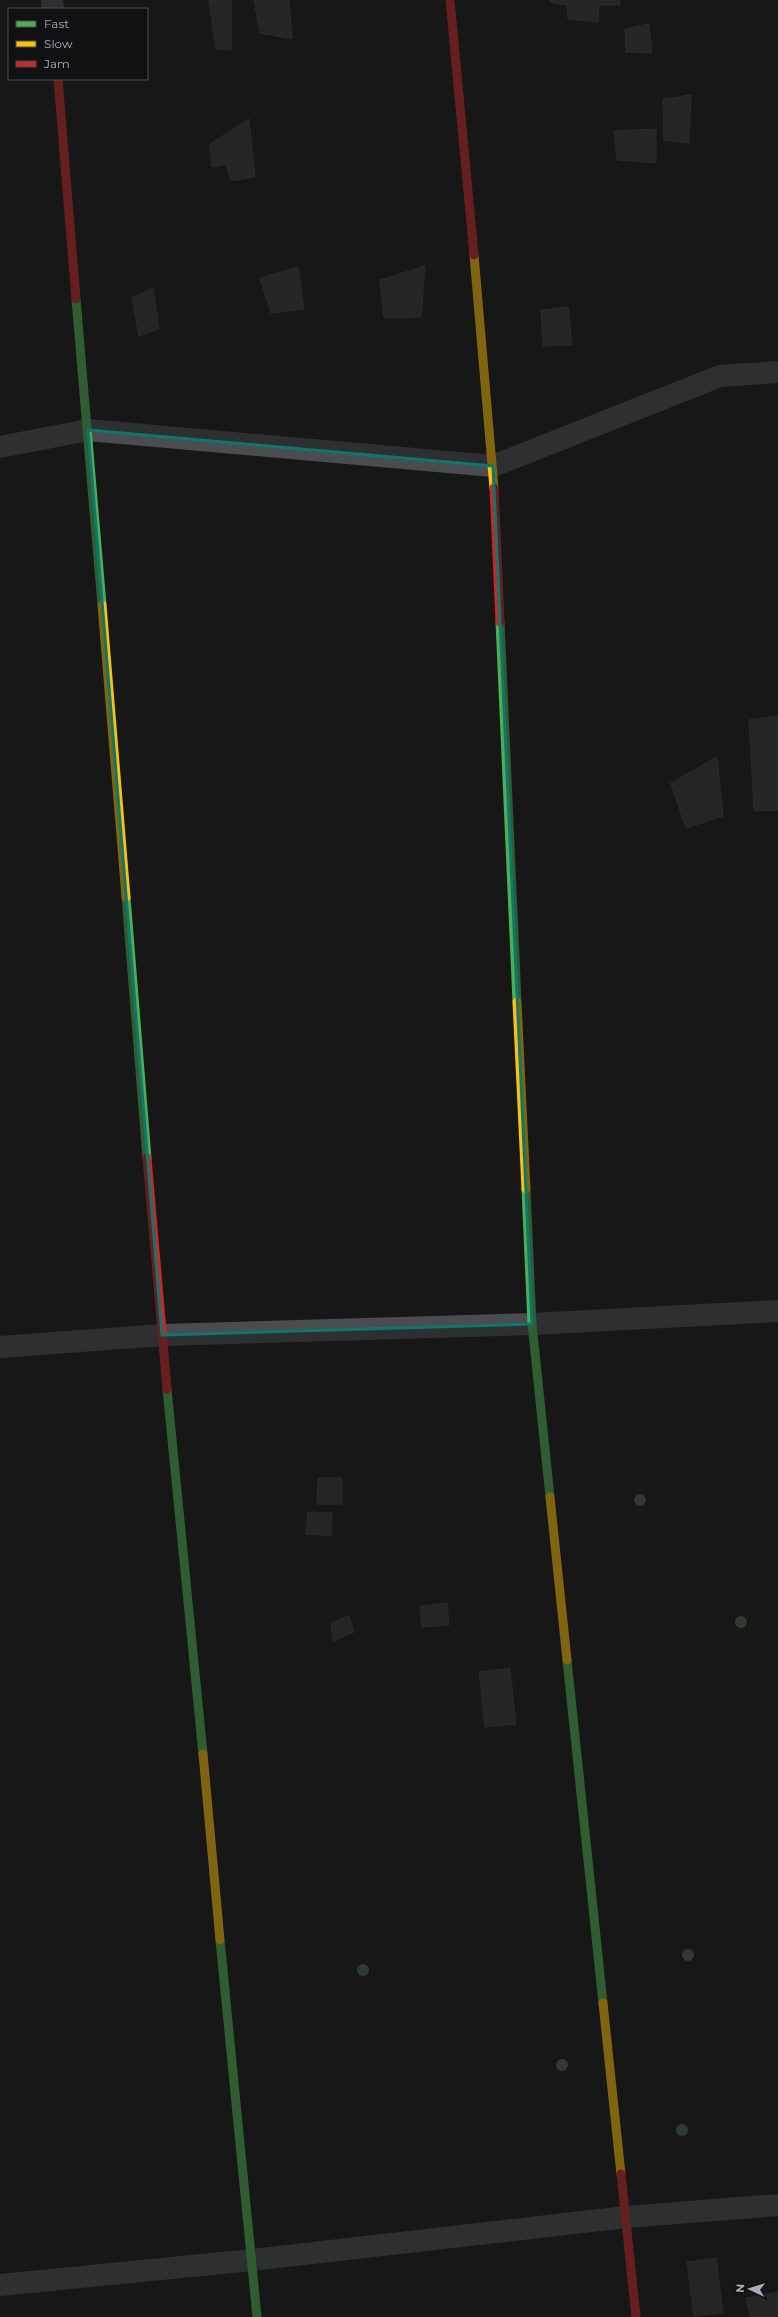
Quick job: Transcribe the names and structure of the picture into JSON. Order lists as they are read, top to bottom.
{
  "legend": ["Fast", "Slow", "Jam"],
  "north": "left"
}
